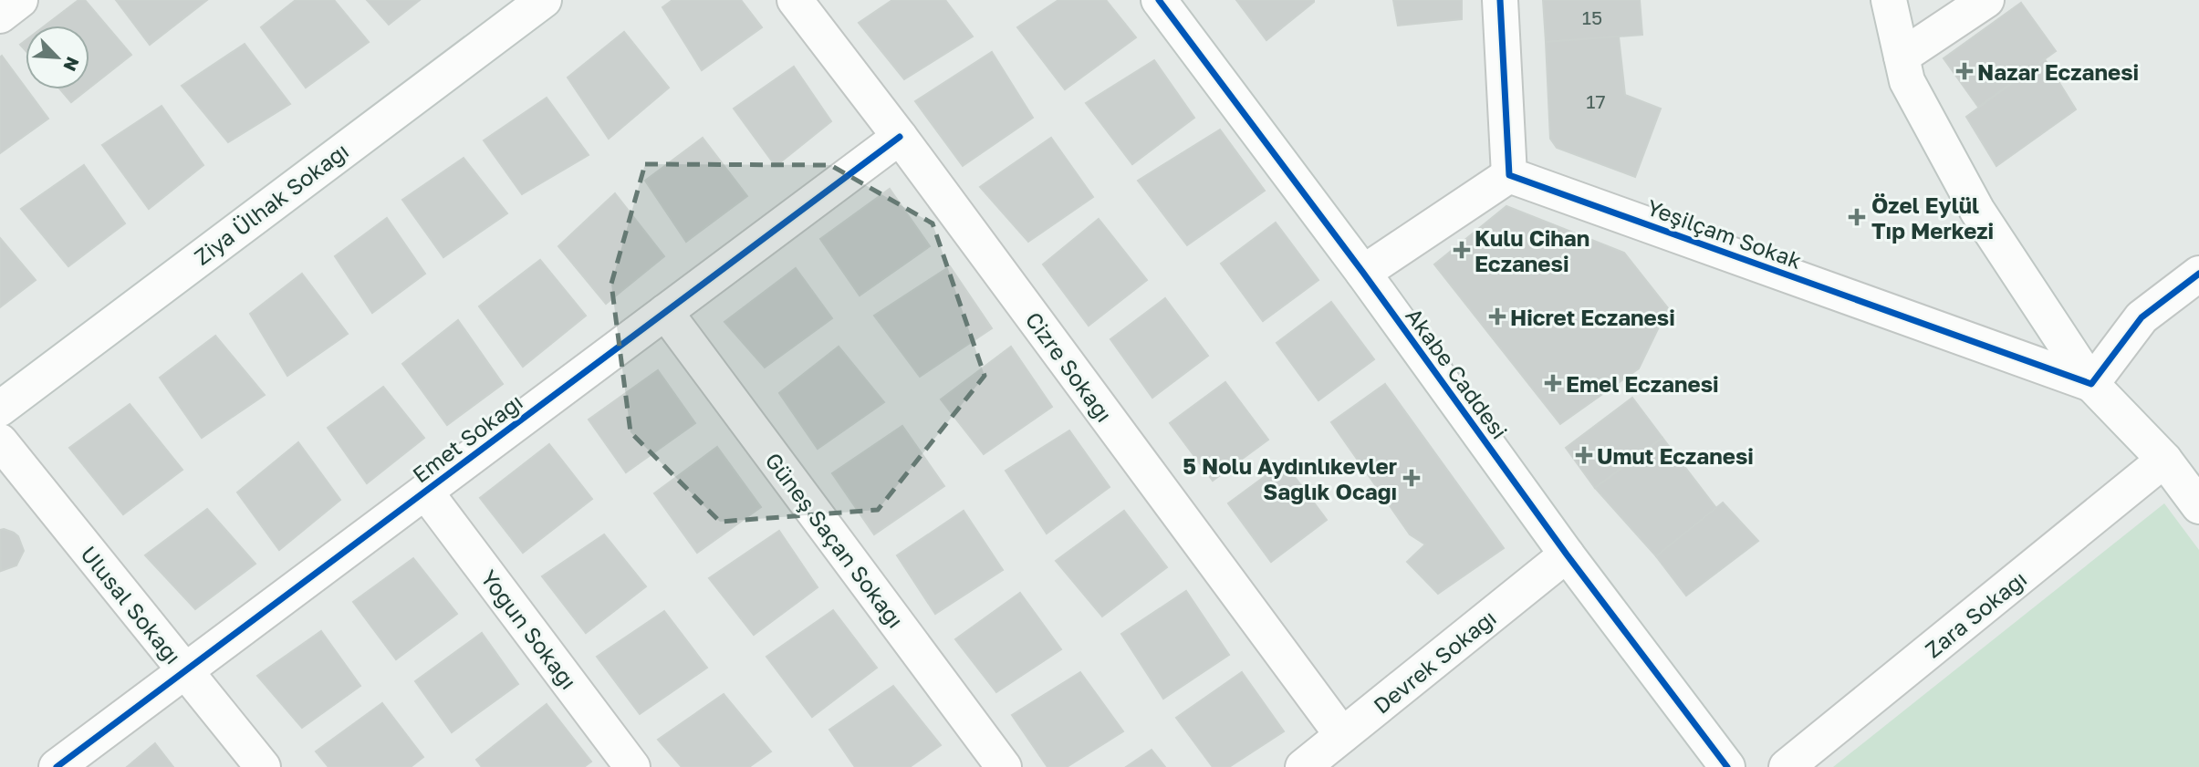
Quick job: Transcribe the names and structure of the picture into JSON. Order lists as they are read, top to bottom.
{
  "streets": {
    "street": [
      "Ziya Ülhak Sokağı",
      "Yeşilçam Sokak",
      "Cizre Sokağı",
      "Akabe Caddesi",
      "Emet Sokağı",
      "Güneş Saçan Sokağı",
      "Ulusal Sokağı",
      "Zara Sokağı",
      "Yoğun Sokağı",
      "Devrek Sokağı"
    ]
  },
  "crossings": [
    ["Cizre Sokağı", "Emet Sokağı"],
    ["Cizre Sokağı", "Devrek Sokağı"],
    ["Akabe Caddesi", "Devrek Sokağı"],
    ["Emet Sokağı", "Güneş Saçan Sokağı"],
    ["Emet Sokağı", "Ulusal Sokağı"],
    ["Emet Sokağı", "Yoğun Sokağı"]
  ],
  "places": {
    "health": [
      "Nazar Eczanesi",
      "Özel Eylül Tıp Merkezi",
      "Kulu Cihan Eczanesi",
      "Hicret Eczanesi",
      "Emel Eczanesi",
      "Umut Eczanesi",
      "5 Nolu Aydınlıkevler Sağlık Ocağı"
    ]
  },
  "house_numbers": ["15", "17"],
  "north": "bottom right"
}
